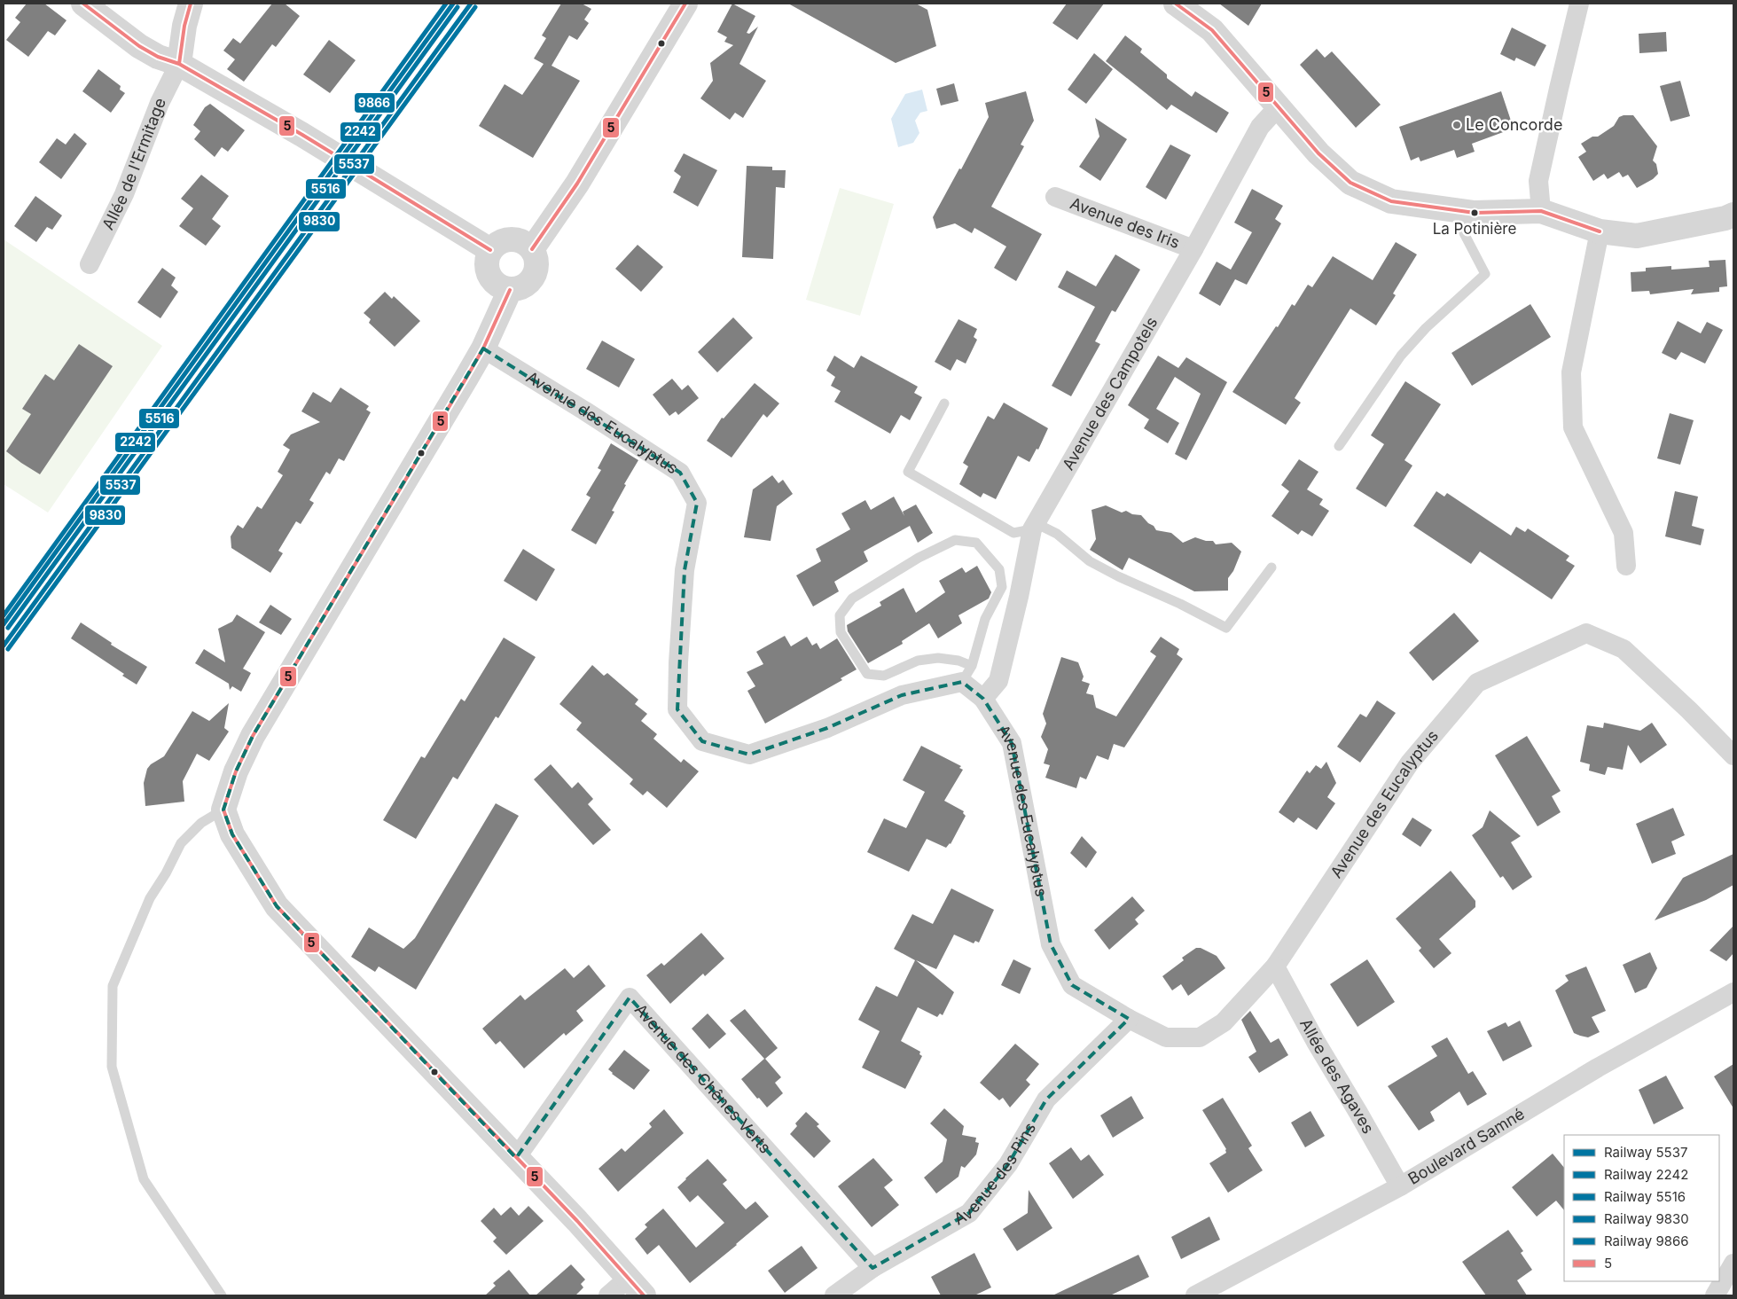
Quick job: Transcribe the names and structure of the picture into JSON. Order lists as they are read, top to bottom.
{
  "streets": {
    "street": [
      "Allée de l'Ermitage",
      "Avenue des Iris",
      "Avenue des Campotels",
      "Avenue des Eucalyptus",
      "Allée des Agaves",
      "Avenue des Chênes Verts",
      "Boulevard Samné",
      "Avenue des Pins"
    ]
  },
  "crossings": [
    ["Avenue des Iris", "Avenue des Campotels"],
    ["Avenue des Campotels", "Avenue des Eucalyptus"],
    ["Avenue des Eucalyptus", "Allée des Agaves"],
    ["Avenue des Eucalyptus", "Avenue des Pins"],
    ["Allée des Agaves", "Boulevard Samné"],
    ["Avenue des Chênes Verts", "Avenue des Pins"]
  ],
  "places": ["Le Concorde", "La Potinière"],
  "lines": [
    "rail line 5537",
    "rail line 2242",
    "rail line 9866",
    "transit line 5",
    "rail line 5516",
    "rail line 9830"
  ],
  "legend": [
    "Railway 5537",
    "Railway 2242",
    "Railway 5516",
    "Railway 9830",
    "Railway 9866",
    "5"
  ]
}
